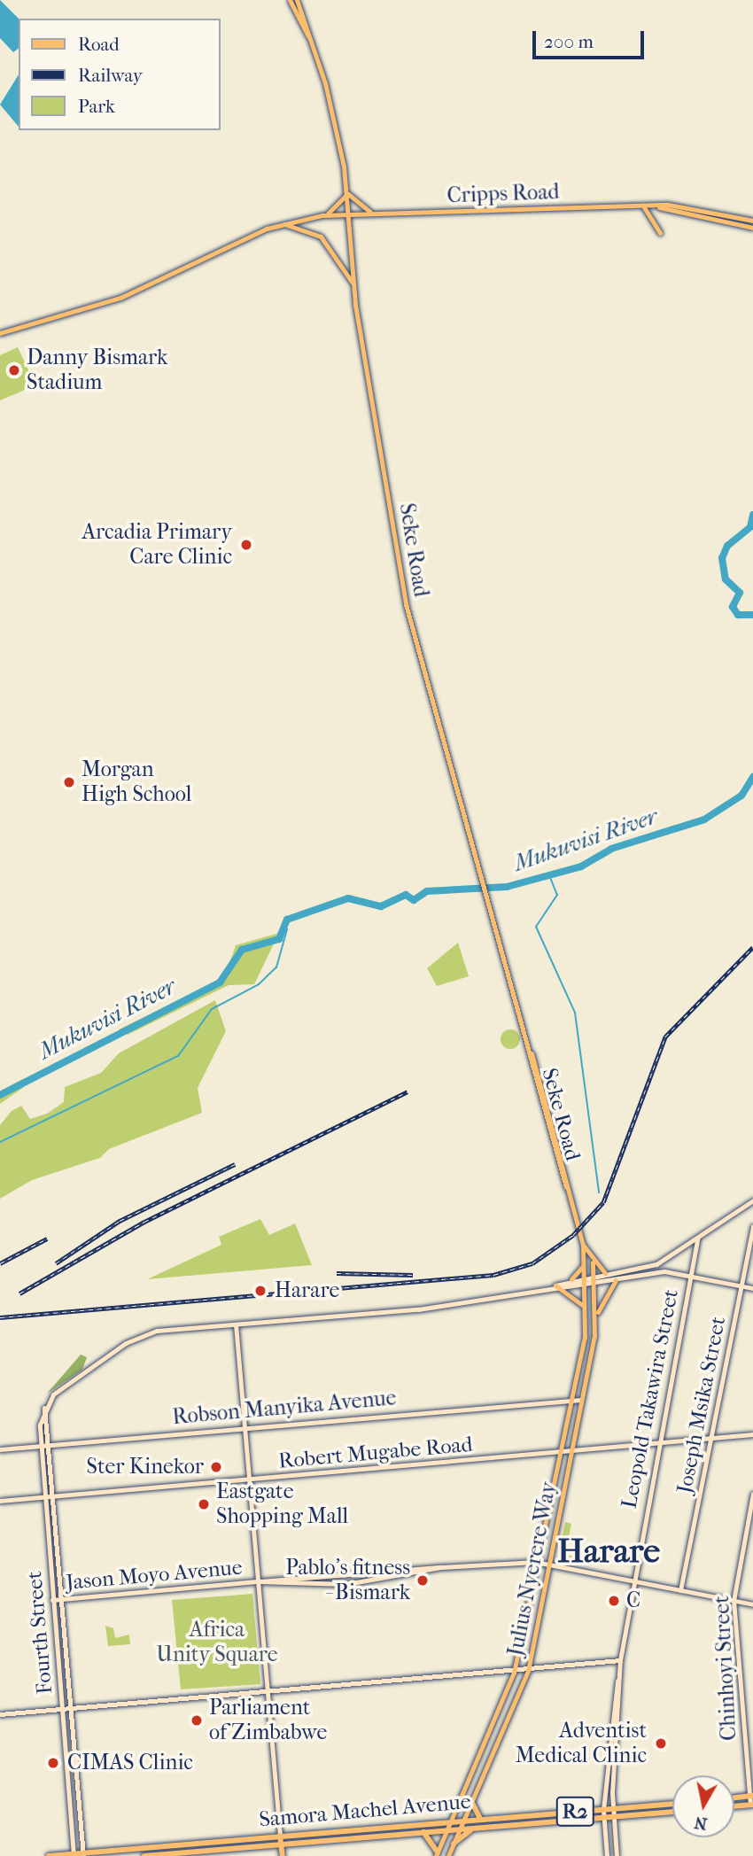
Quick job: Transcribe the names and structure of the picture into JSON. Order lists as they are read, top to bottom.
{
  "streets": {
    "highway": ["Samora Machel Avenue", "R2"],
    "main road": [
      "Cripps Road",
      "Seke Road",
      "Leopold Takawira Street",
      "Joseph Msika Street",
      "Robson Manyika Avenue",
      "Robert Mugabe Road",
      "Julius Nyerere Way",
      "Jason Moyo Avenue",
      "Fourth Street",
      "Chinhoyi Street"
    ]
  },
  "crossings": [
    ["Cripps Road", "Seke Road"],
    ["Seke Road", "Julius Nyerere Way"],
    ["Leopold Takawira Street", "Robert Mugabe Road"],
    ["Leopold Takawira Street", "Jason Moyo Avenue"],
    ["Leopold Takawira Street", "Samora Machel Avenue"],
    ["Joseph Msika Street", "Robert Mugabe Road"],
    ["Joseph Msika Street", "Jason Moyo Avenue"],
    ["Robson Manyika Avenue", "Julius Nyerere Way"],
    ["Robson Manyika Avenue", "Fourth Street"],
    ["Robert Mugabe Road", "Julius Nyerere Way"],
    ["Robert Mugabe Road", "Fourth Street"],
    ["Julius Nyerere Way", "Jason Moyo Avenue"],
    ["Julius Nyerere Way", "Samora Machel Avenue"],
    ["Jason Moyo Avenue", "Fourth Street"],
    ["Jason Moyo Avenue", "Chinhoyi Street"],
    ["Fourth Street", "Samora Machel Avenue"]
  ],
  "districts": ["Harare"],
  "water": ["Mukuvisi River"],
  "parks": ["Africa Unity Square"],
  "places": [
    "Danny Bismark Stadium",
    "Arcadia Primary Care Clinic",
    "Morgan High School",
    "Harare",
    "Ster Kinekor",
    "Eastgate Shopping Mall",
    "Pablo’s fitness - Bismark",
    "C",
    "Parliament of Zimbabwe",
    "Adventist Medical Clinic",
    "CIMAS Clinic"
  ],
  "legend": ["Road", "Railway", "Park"],
  "scale_bar": "200 m",
  "north": "bottom"
}
